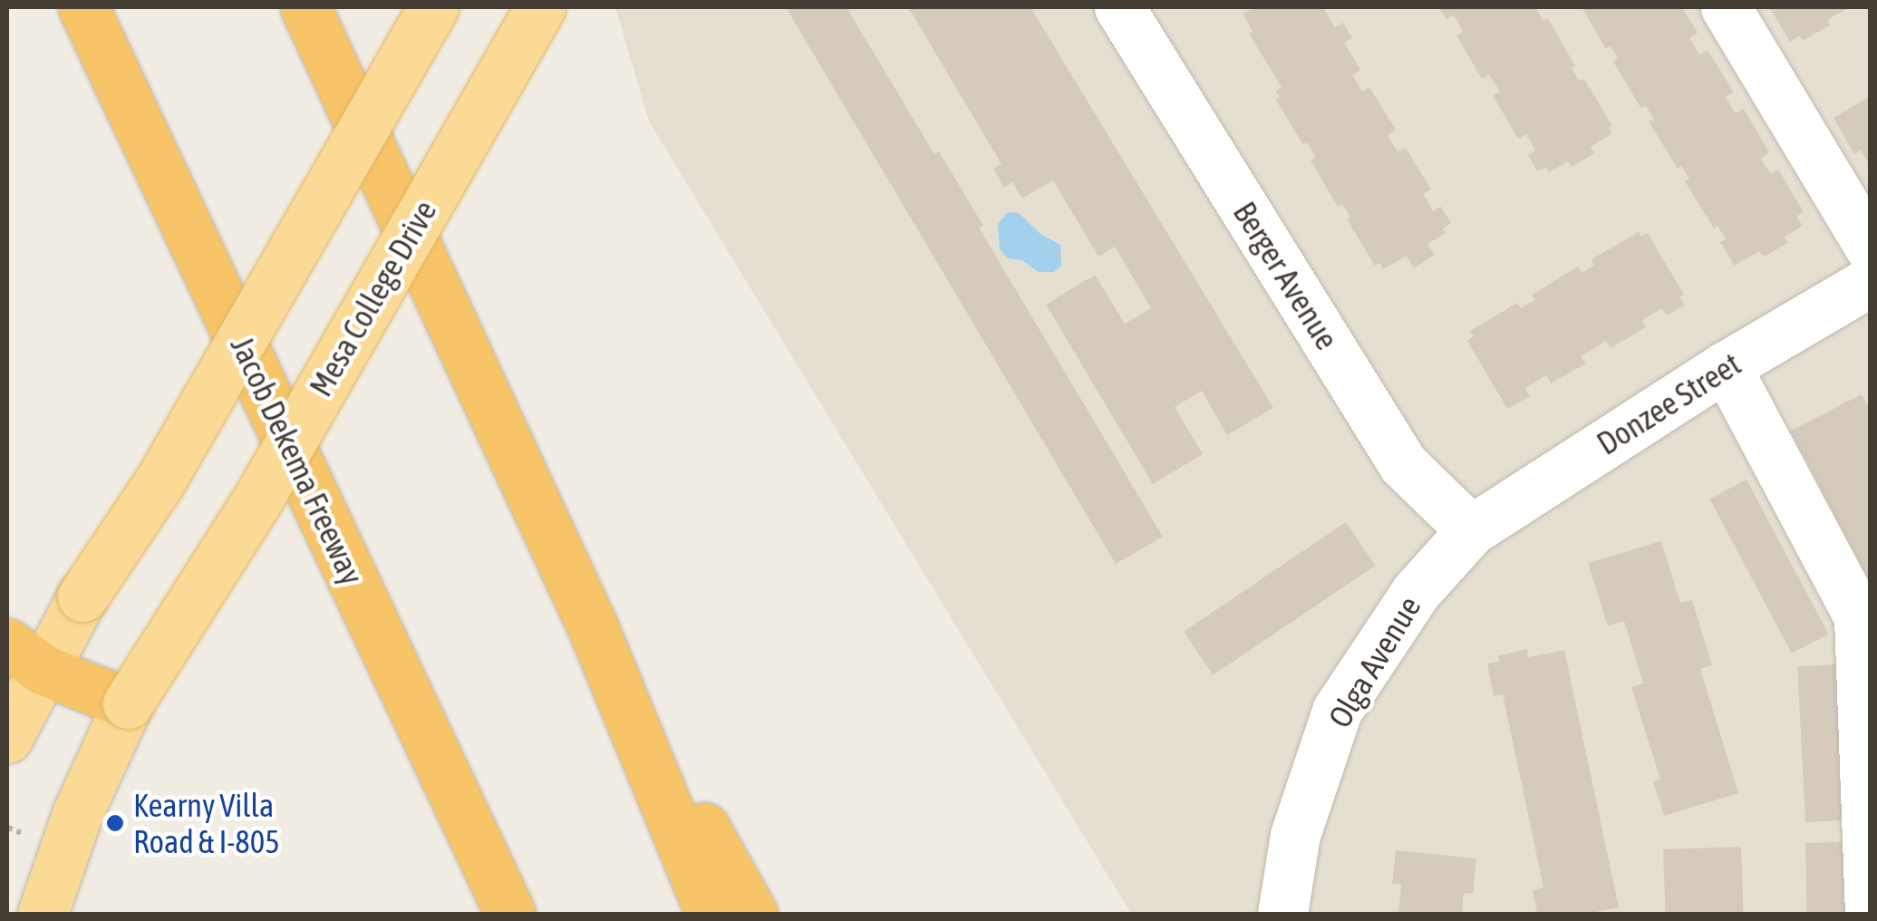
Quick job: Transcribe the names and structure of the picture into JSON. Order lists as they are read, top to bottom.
{
  "streets": {
    "highway": ["Jacob Dekema Freeway"],
    "main road": ["Mesa College Drive"],
    "street": ["Berger Avenue", "Donzee Street", "Olga Avenue"]
  },
  "crossings": [
    ["Berger Avenue", "Donzee Street"],
    ["Berger Avenue", "Olga Avenue"],
    ["Donzee Street", "Olga Avenue"]
  ],
  "places": ["Kearny Villa Road & I-805"]
}
